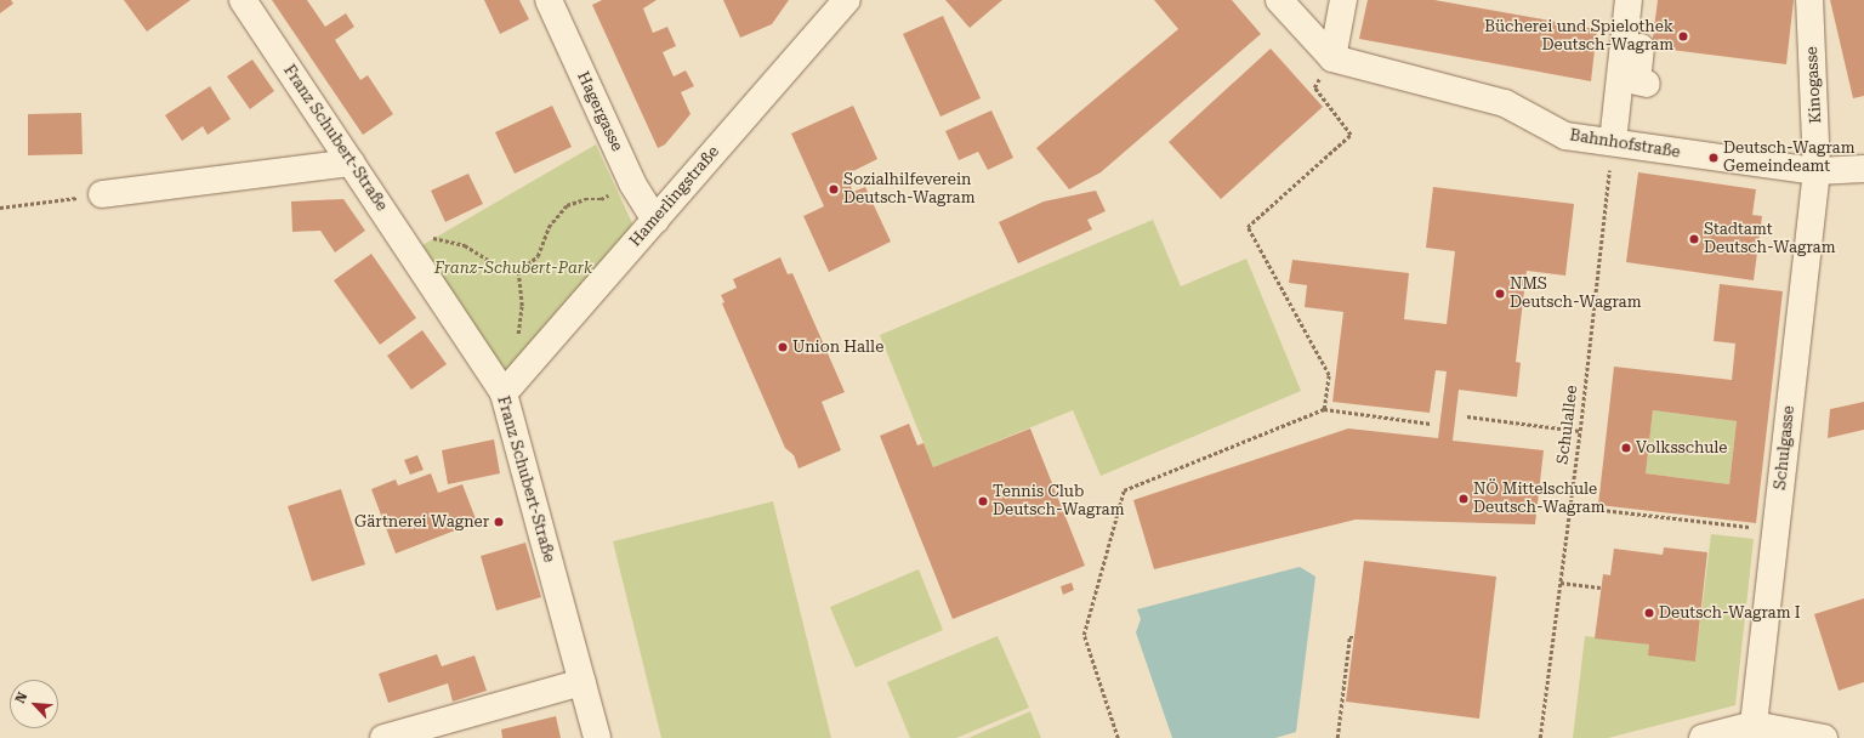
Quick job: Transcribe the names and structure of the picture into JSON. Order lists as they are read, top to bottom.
{
  "streets": {
    "street": [
      "Kinogasse",
      "Hagergasse",
      "Franz Schubert-Straße",
      "Bahnhofstraße",
      "Hamerlingstraße",
      "Schulgasse"
    ],
    "path": ["Schulallee"]
  },
  "crossings": [
    ["Kinogasse", "Bahnhofstraße"],
    ["Kinogasse", "Schulgasse"],
    ["Hagergasse", "Hamerlingstraße"],
    ["Franz Schubert-Straße", "Hamerlingstraße"],
    ["Bahnhofstraße", "Schulallee"],
    ["Bahnhofstraße", "Schulgasse"]
  ],
  "parks": ["Franz-Schubert-Park"],
  "places": [
    "Bücherei und Spielothek Deutsch-Wagram",
    "Deutsch-Wagram Gemeindeamt",
    "Sozialhilfeverein Deutsch-Wagram",
    "Stadtamt Deutsch-Wagram",
    "NMS Deutsch-Wagram",
    "Union Halle",
    "Volksschule",
    "NÖ Mittelschule Deutsch-Wagram",
    "Tennis Club Deutsch-Wagram",
    "Gärtnerei Wagner",
    "Deutsch-Wagram I"
  ],
  "north": "top left"
}
